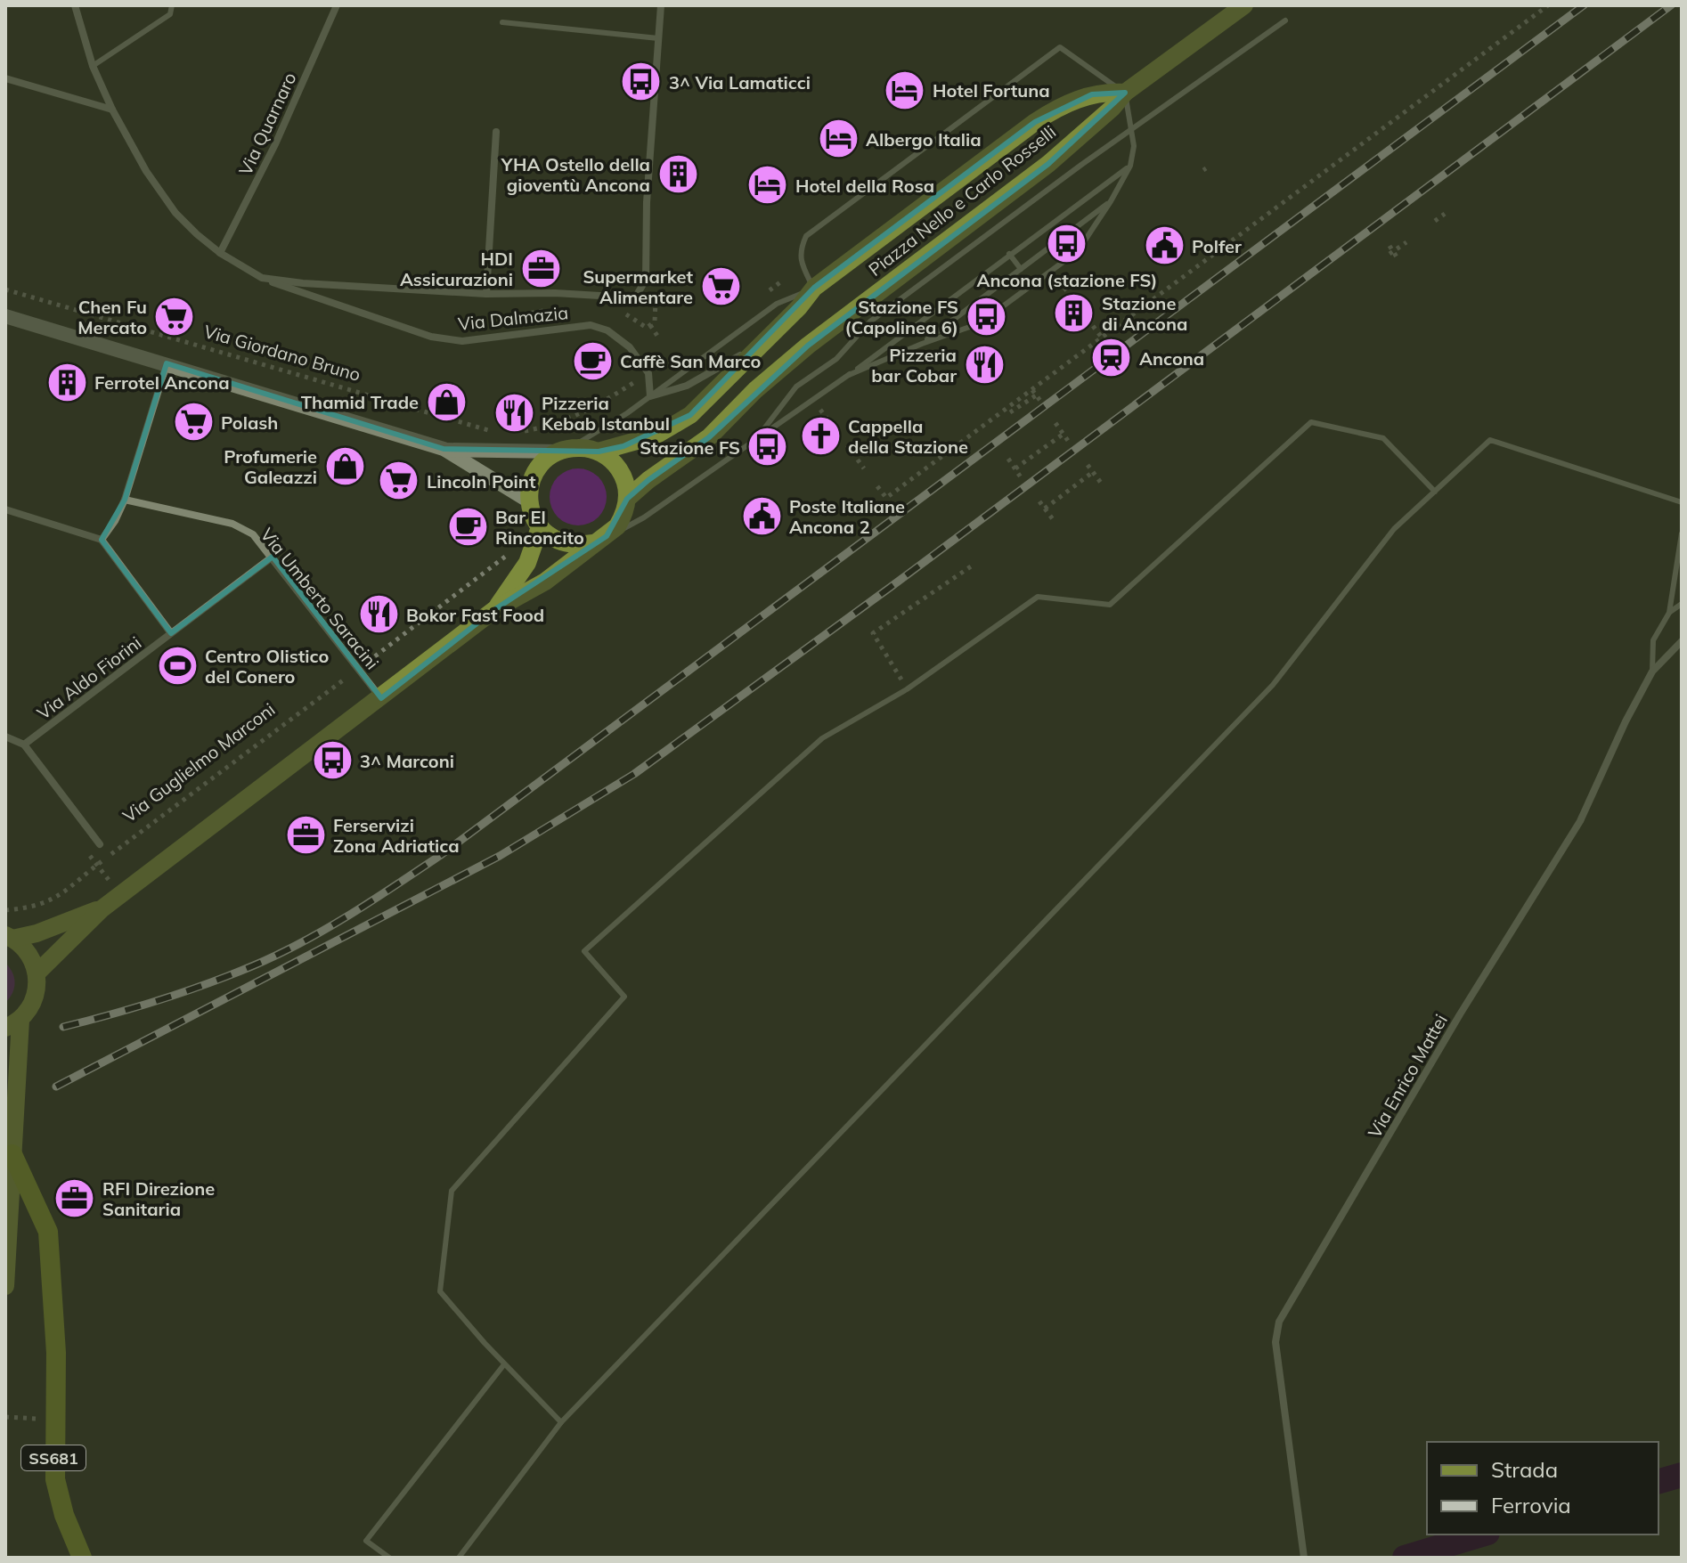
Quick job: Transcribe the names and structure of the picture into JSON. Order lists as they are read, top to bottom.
{
  "streets": {
    "highway": ["SS681"],
    "main road": ["Piazza Nello e Carlo Rosselli"],
    "street": [
      "Via Quarnaro",
      "Via Dalmazia",
      "Via Umberto Saracini",
      "Via Aldo Fiorini",
      "Via Enrico Mattei"
    ],
    "path": ["Via Giordano Bruno", "Via Guglielmo Marconi"]
  },
  "crossings": [
    ["Via Quarnaro", "Via Dalmazia"],
    ["Via Umberto Saracini", "Via Aldo Fiorini"],
    ["Via Umberto Saracini", "Via Guglielmo Marconi"]
  ],
  "places": {
    "bus stop": [
      "3^ Via Lamaticci",
      "Ancona (stazione FS)",
      "Stazione FS (Capolinea 6)",
      "Stazione FS",
      "3^ Marconi"
    ],
    "hotel": ["Hotel Fortuna", "Albergo Italia", "Hotel della Rosa"],
    "building": ["YHA Ostello della gioventù Ancona", "Stazione di Ancona", "Ferrotel Ancona"],
    "public building": ["Polfer", "Poste Italiane Ancona 2"],
    "office": ["HDI Assicurazioni", "Ferservizi Zona Adriatica", "RFI Direzione Sanitaria"],
    "supermarket": [
      "Supermarket Alimentare",
      "Chen Fu Mercato",
      "Polash",
      "Lincoln Point"
    ],
    "station": ["Ancona"],
    "cafe": ["Caffè San Marco", "Bar El Rinconcito"],
    "restaurant": ["Pizzeria bar Cobar", "Pizzeria Kebab Istanbul", "Bokor Fast Food"],
    "shop": ["Thamid Trade", "Profumerie Galeazzi"],
    "church": ["Cappella della Stazione"],
    "sports": ["Centro Olistico del Conero"]
  },
  "legend": ["Strada", "Ferrovia"]
}
